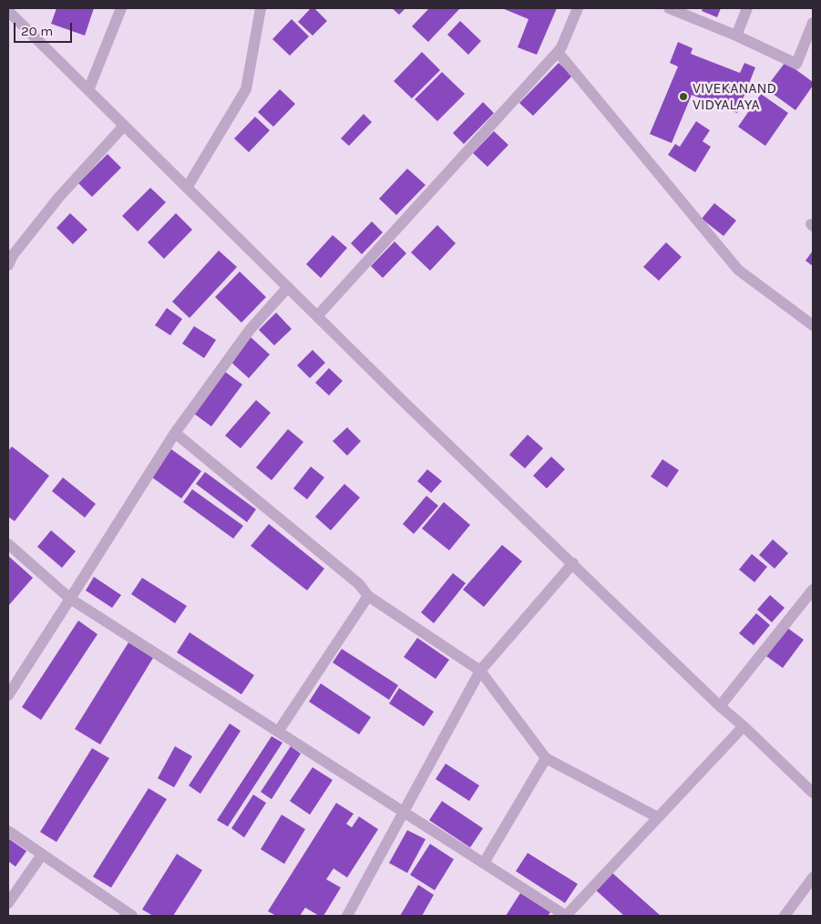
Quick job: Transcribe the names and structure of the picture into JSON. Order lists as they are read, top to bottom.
{
  "places": ["VIVEKANAND VIDYALAYA"],
  "scale_bar": "20 m"
}
